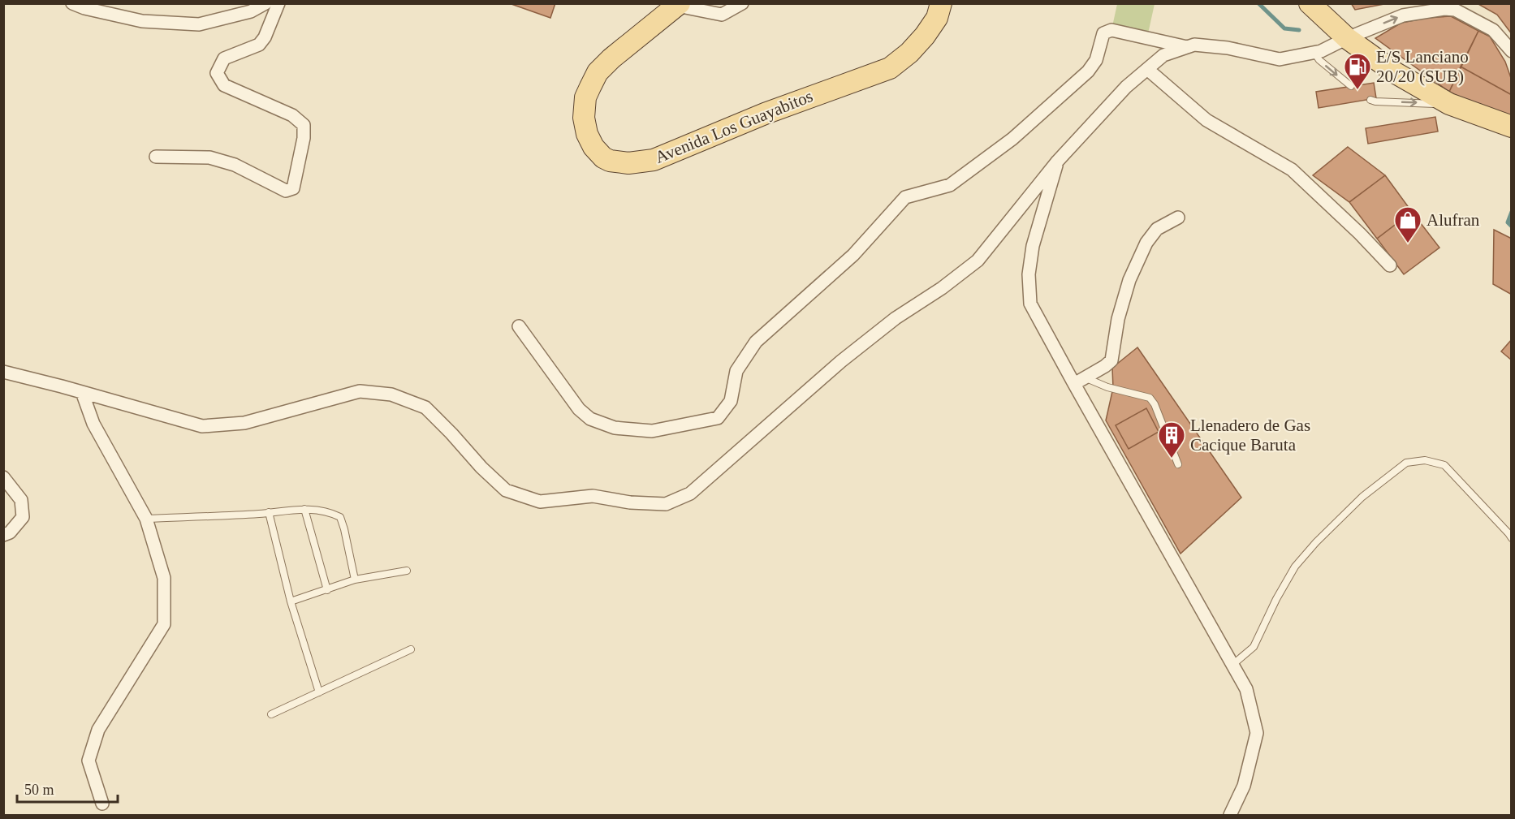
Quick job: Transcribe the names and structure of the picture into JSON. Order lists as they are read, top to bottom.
{
  "streets": {
    "main road": ["Avenida Los Guayabitos"]
  },
  "places": {
    "fuel station": ["E/S Lanciano 20/20 (SUB)"],
    "shop": ["Alufran"],
    "building": ["Llenadero de Gas Cacique Baruta"]
  },
  "scale_bar": "50 m"
}
